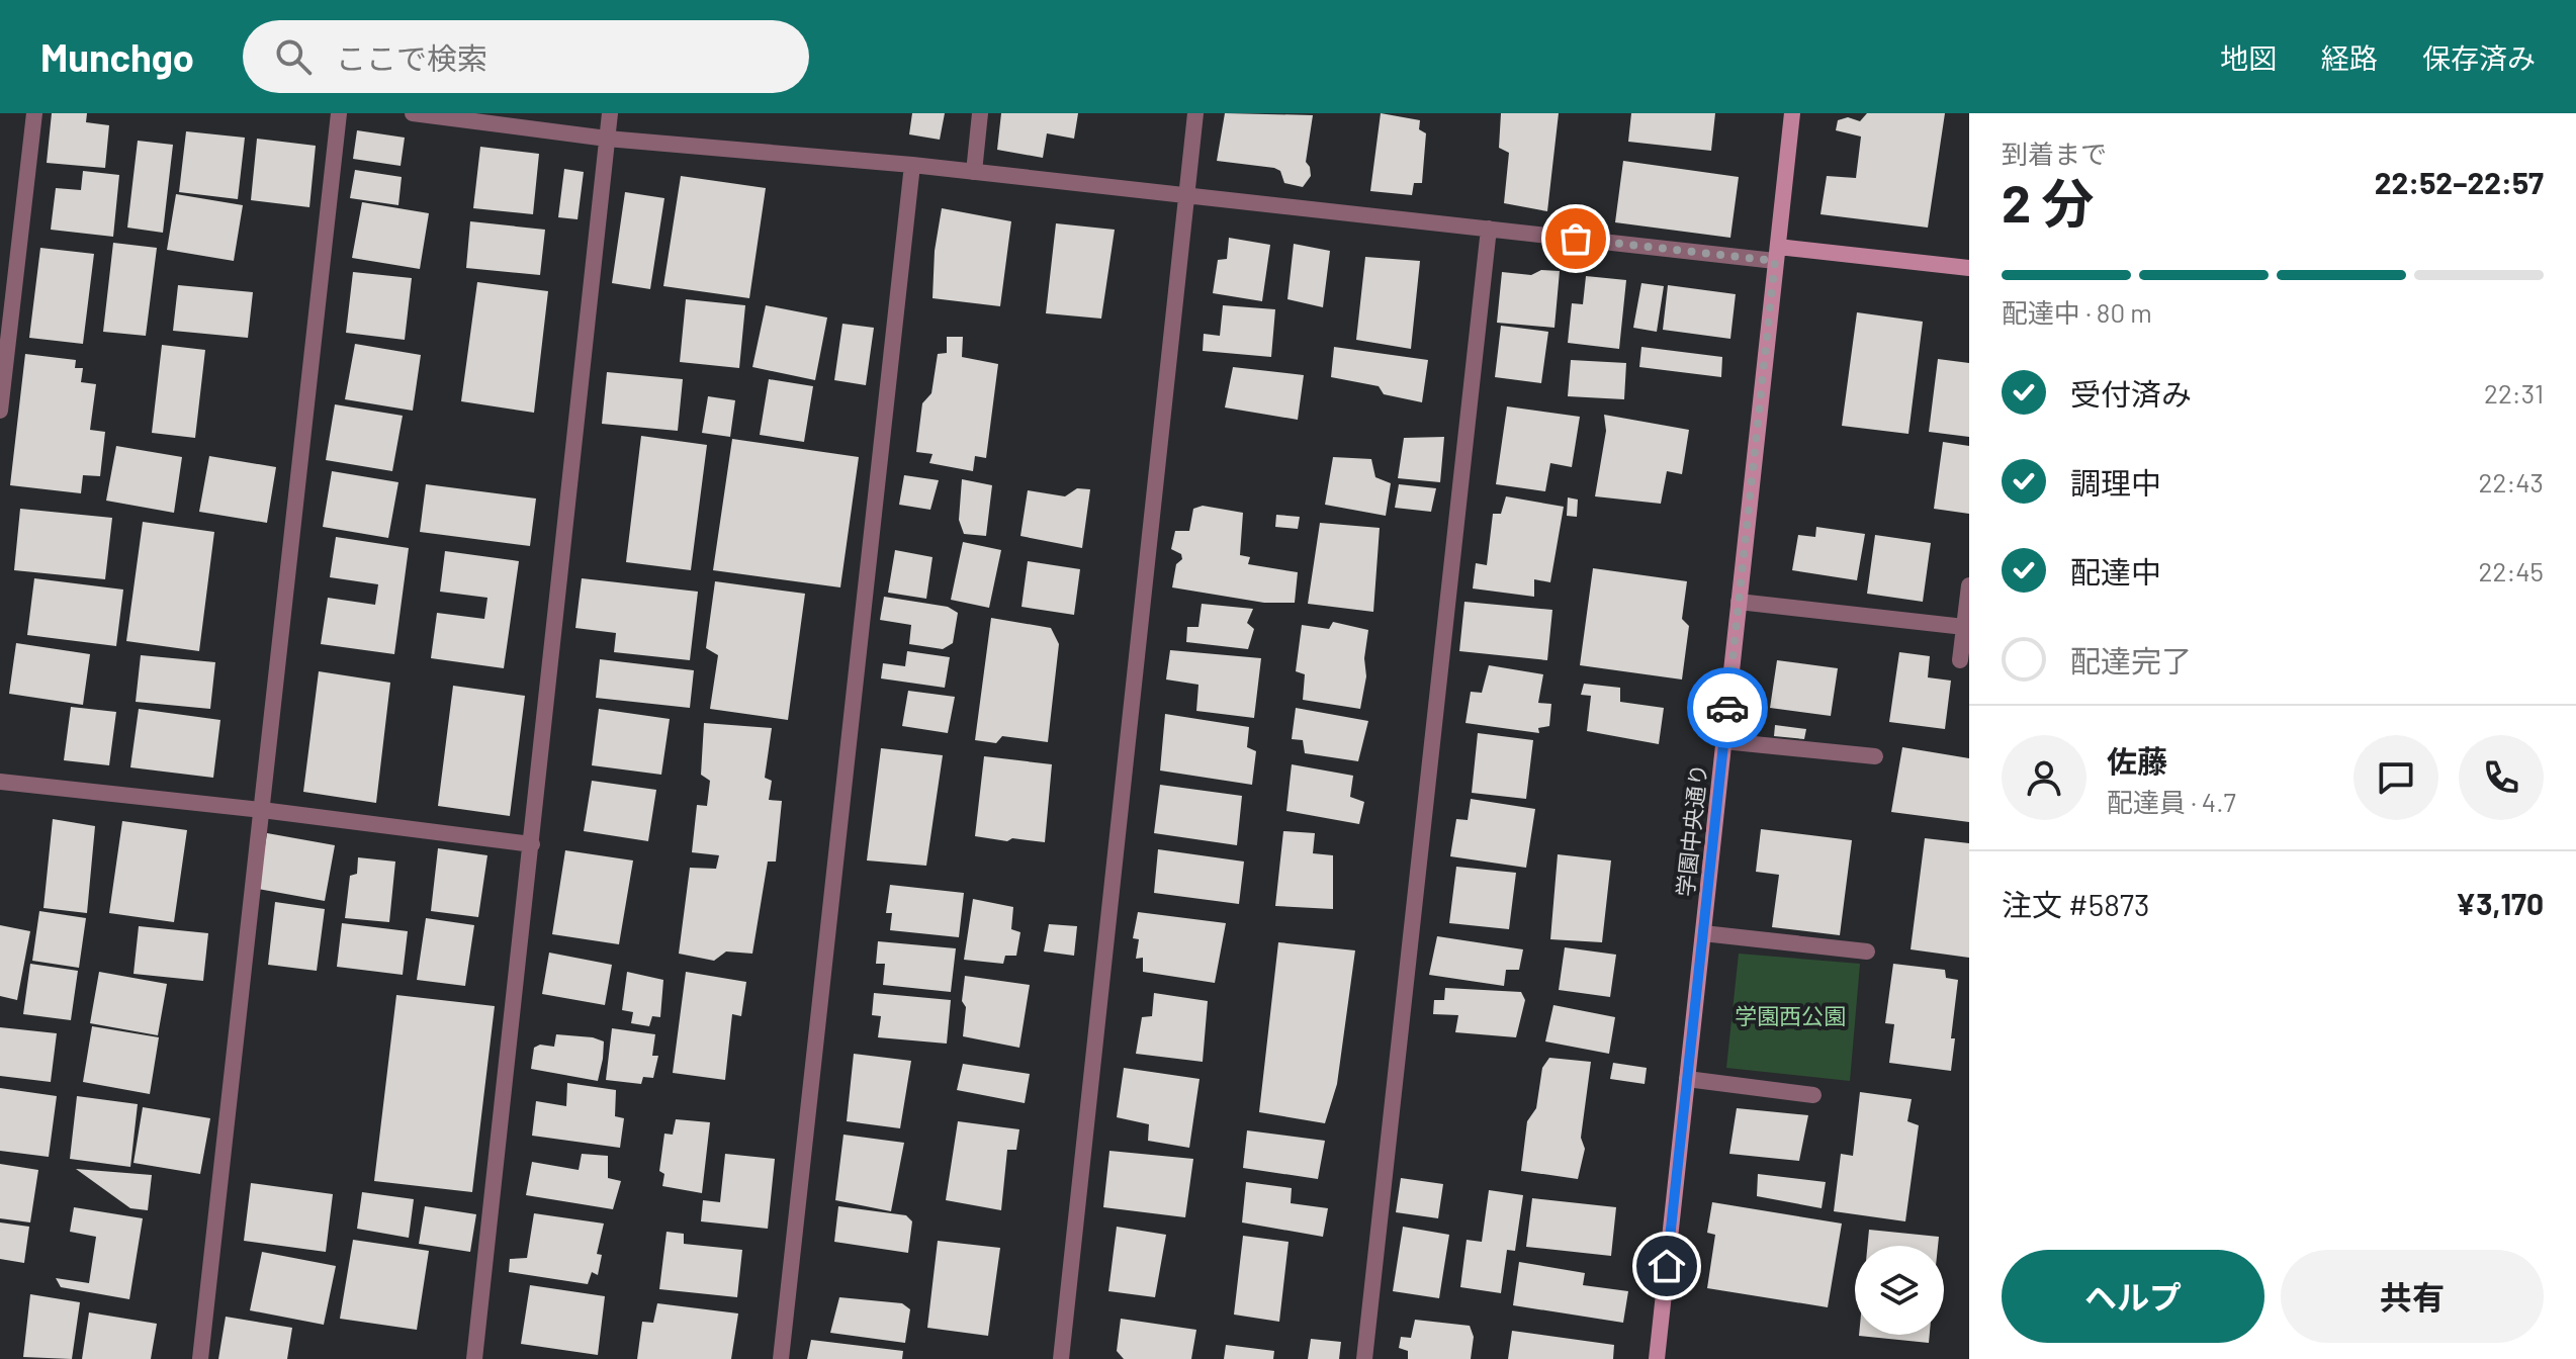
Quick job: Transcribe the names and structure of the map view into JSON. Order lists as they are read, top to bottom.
{
  "streets": {
    "street": ["学園中央通り"]
  },
  "parks": ["学園西公園"],
  "page": {
    "header": "Munchgo",
    "search": "ここで検索",
    "nav": ["地図", "経路", "保存済み"],
    "heading": ["2 分", "到着まで", "22:52–22:57"],
    "panel": [
      "佐藤",
      "配達員 · 4.7",
      "注文 #5873",
      "¥3,170"
    ],
    "bar": "配達中 · 80 m",
    "list": [
      ["受付済み", "22:31"],
      ["調理中", "22:43"],
      ["配達中", "22:45"],
      "配達完了"
    ],
    "buttons": ["ヘルプ", "共有"]
  }
}
